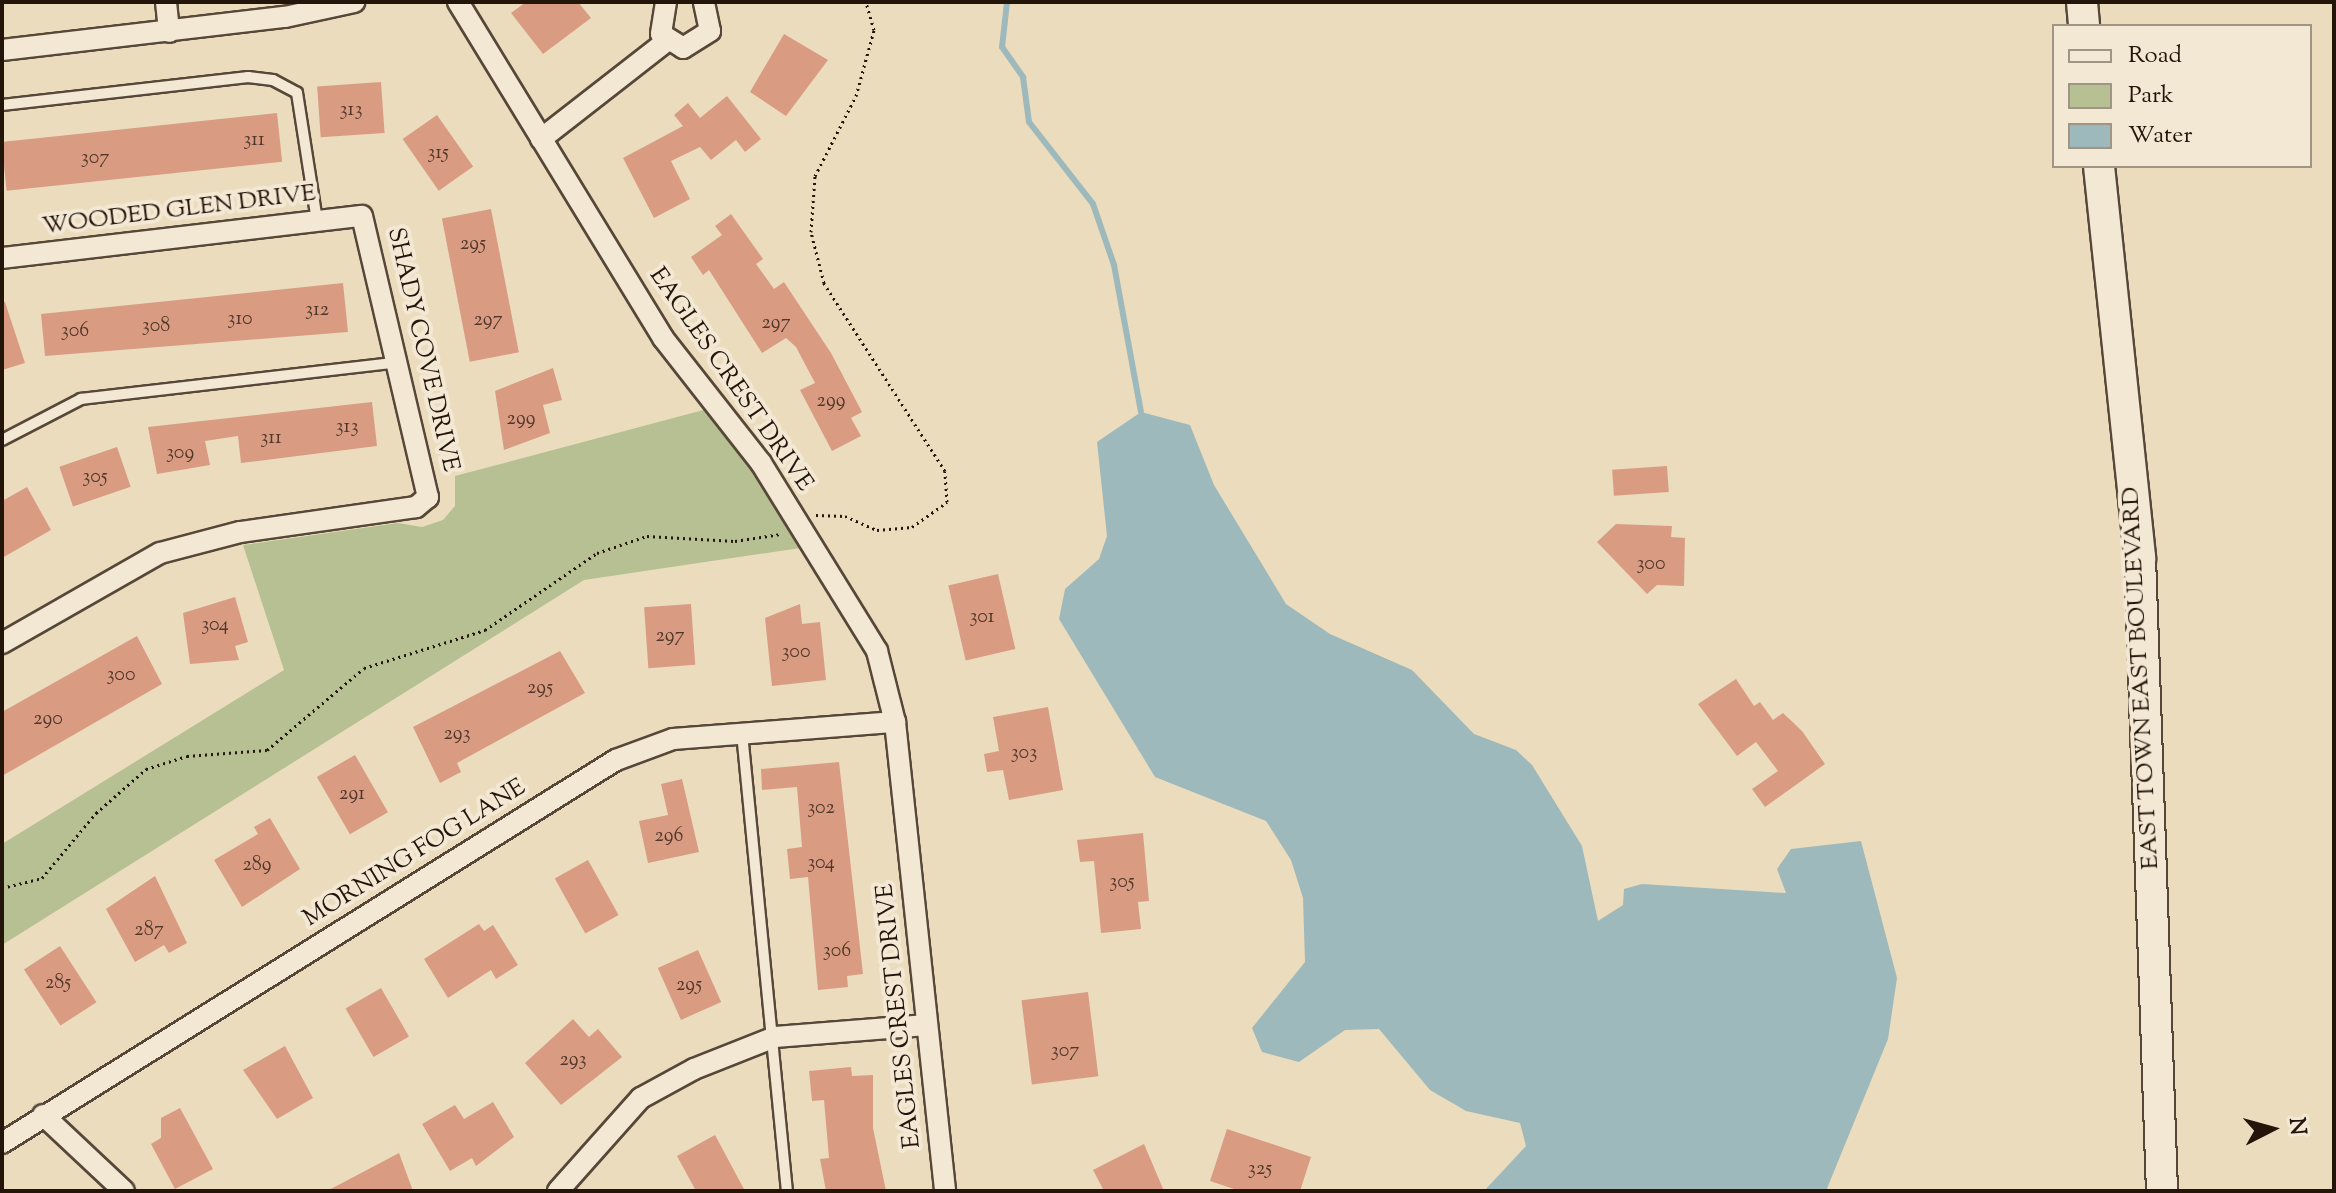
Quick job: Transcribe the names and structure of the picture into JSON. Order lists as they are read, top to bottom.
{
  "streets": {
    "street": [
      "WOODED GLEN DRIVE",
      "SHADY COVE DRIVE",
      "EAGLES CREST DRIVE",
      "EAST TOWN EAST BOULEVARD",
      "MORNING FOG LANE"
    ]
  },
  "crossings": [
    ["WOODED GLEN DRIVE", "SHADY COVE DRIVE"],
    ["EAGLES CREST DRIVE", "MORNING FOG LANE"]
  ],
  "house_numbers": [
    "313",
    "311",
    "315",
    "307",
    "295",
    "312",
    "310",
    "297",
    "297",
    "308",
    "306",
    "299",
    "299",
    "313",
    "311",
    "309",
    "305",
    "300",
    "301",
    "304",
    "297",
    "300",
    "300",
    "295",
    "290",
    "293",
    "303",
    "291",
    "302",
    "296",
    "304",
    "289",
    "305",
    "287",
    "306",
    "285",
    "295",
    "307",
    "293",
    "325"
  ],
  "legend": ["Road", "Park", "Water"],
  "north": "right"
}
